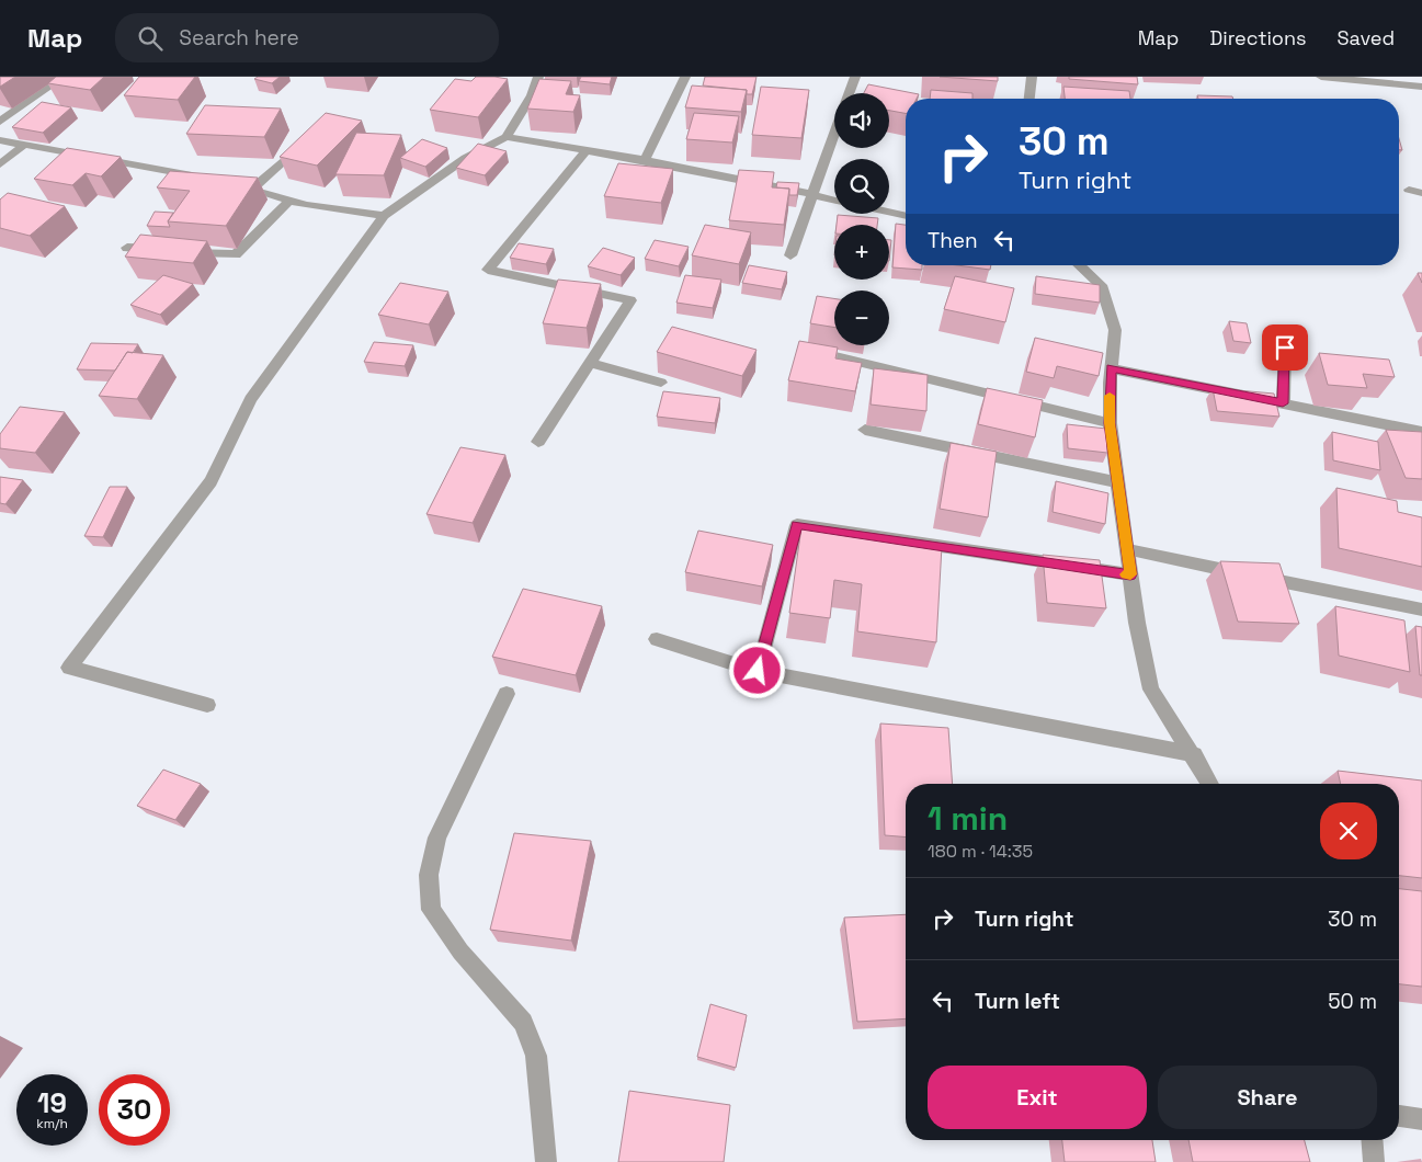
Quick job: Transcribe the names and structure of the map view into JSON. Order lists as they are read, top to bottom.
{
  "page": {
    "header": "Map",
    "search": "Search here",
    "nav": ["Map", "Directions", "Saved"],
    "map_buttons": ["+", "−"],
    "turn": ["30 m", "Turn right"],
    "then": "Then",
    "heading": ["1 min", "180 m · 14:35"],
    "list": [
      {
        "name": "Turn right",
        "value": "30 m"
      },
      {
        "name": "Turn left",
        "value": "50 m"
      }
    ],
    "buttons": ["Exit", "Share"],
    "speed": "19 km/h",
    "limit": "30"
  }
}
